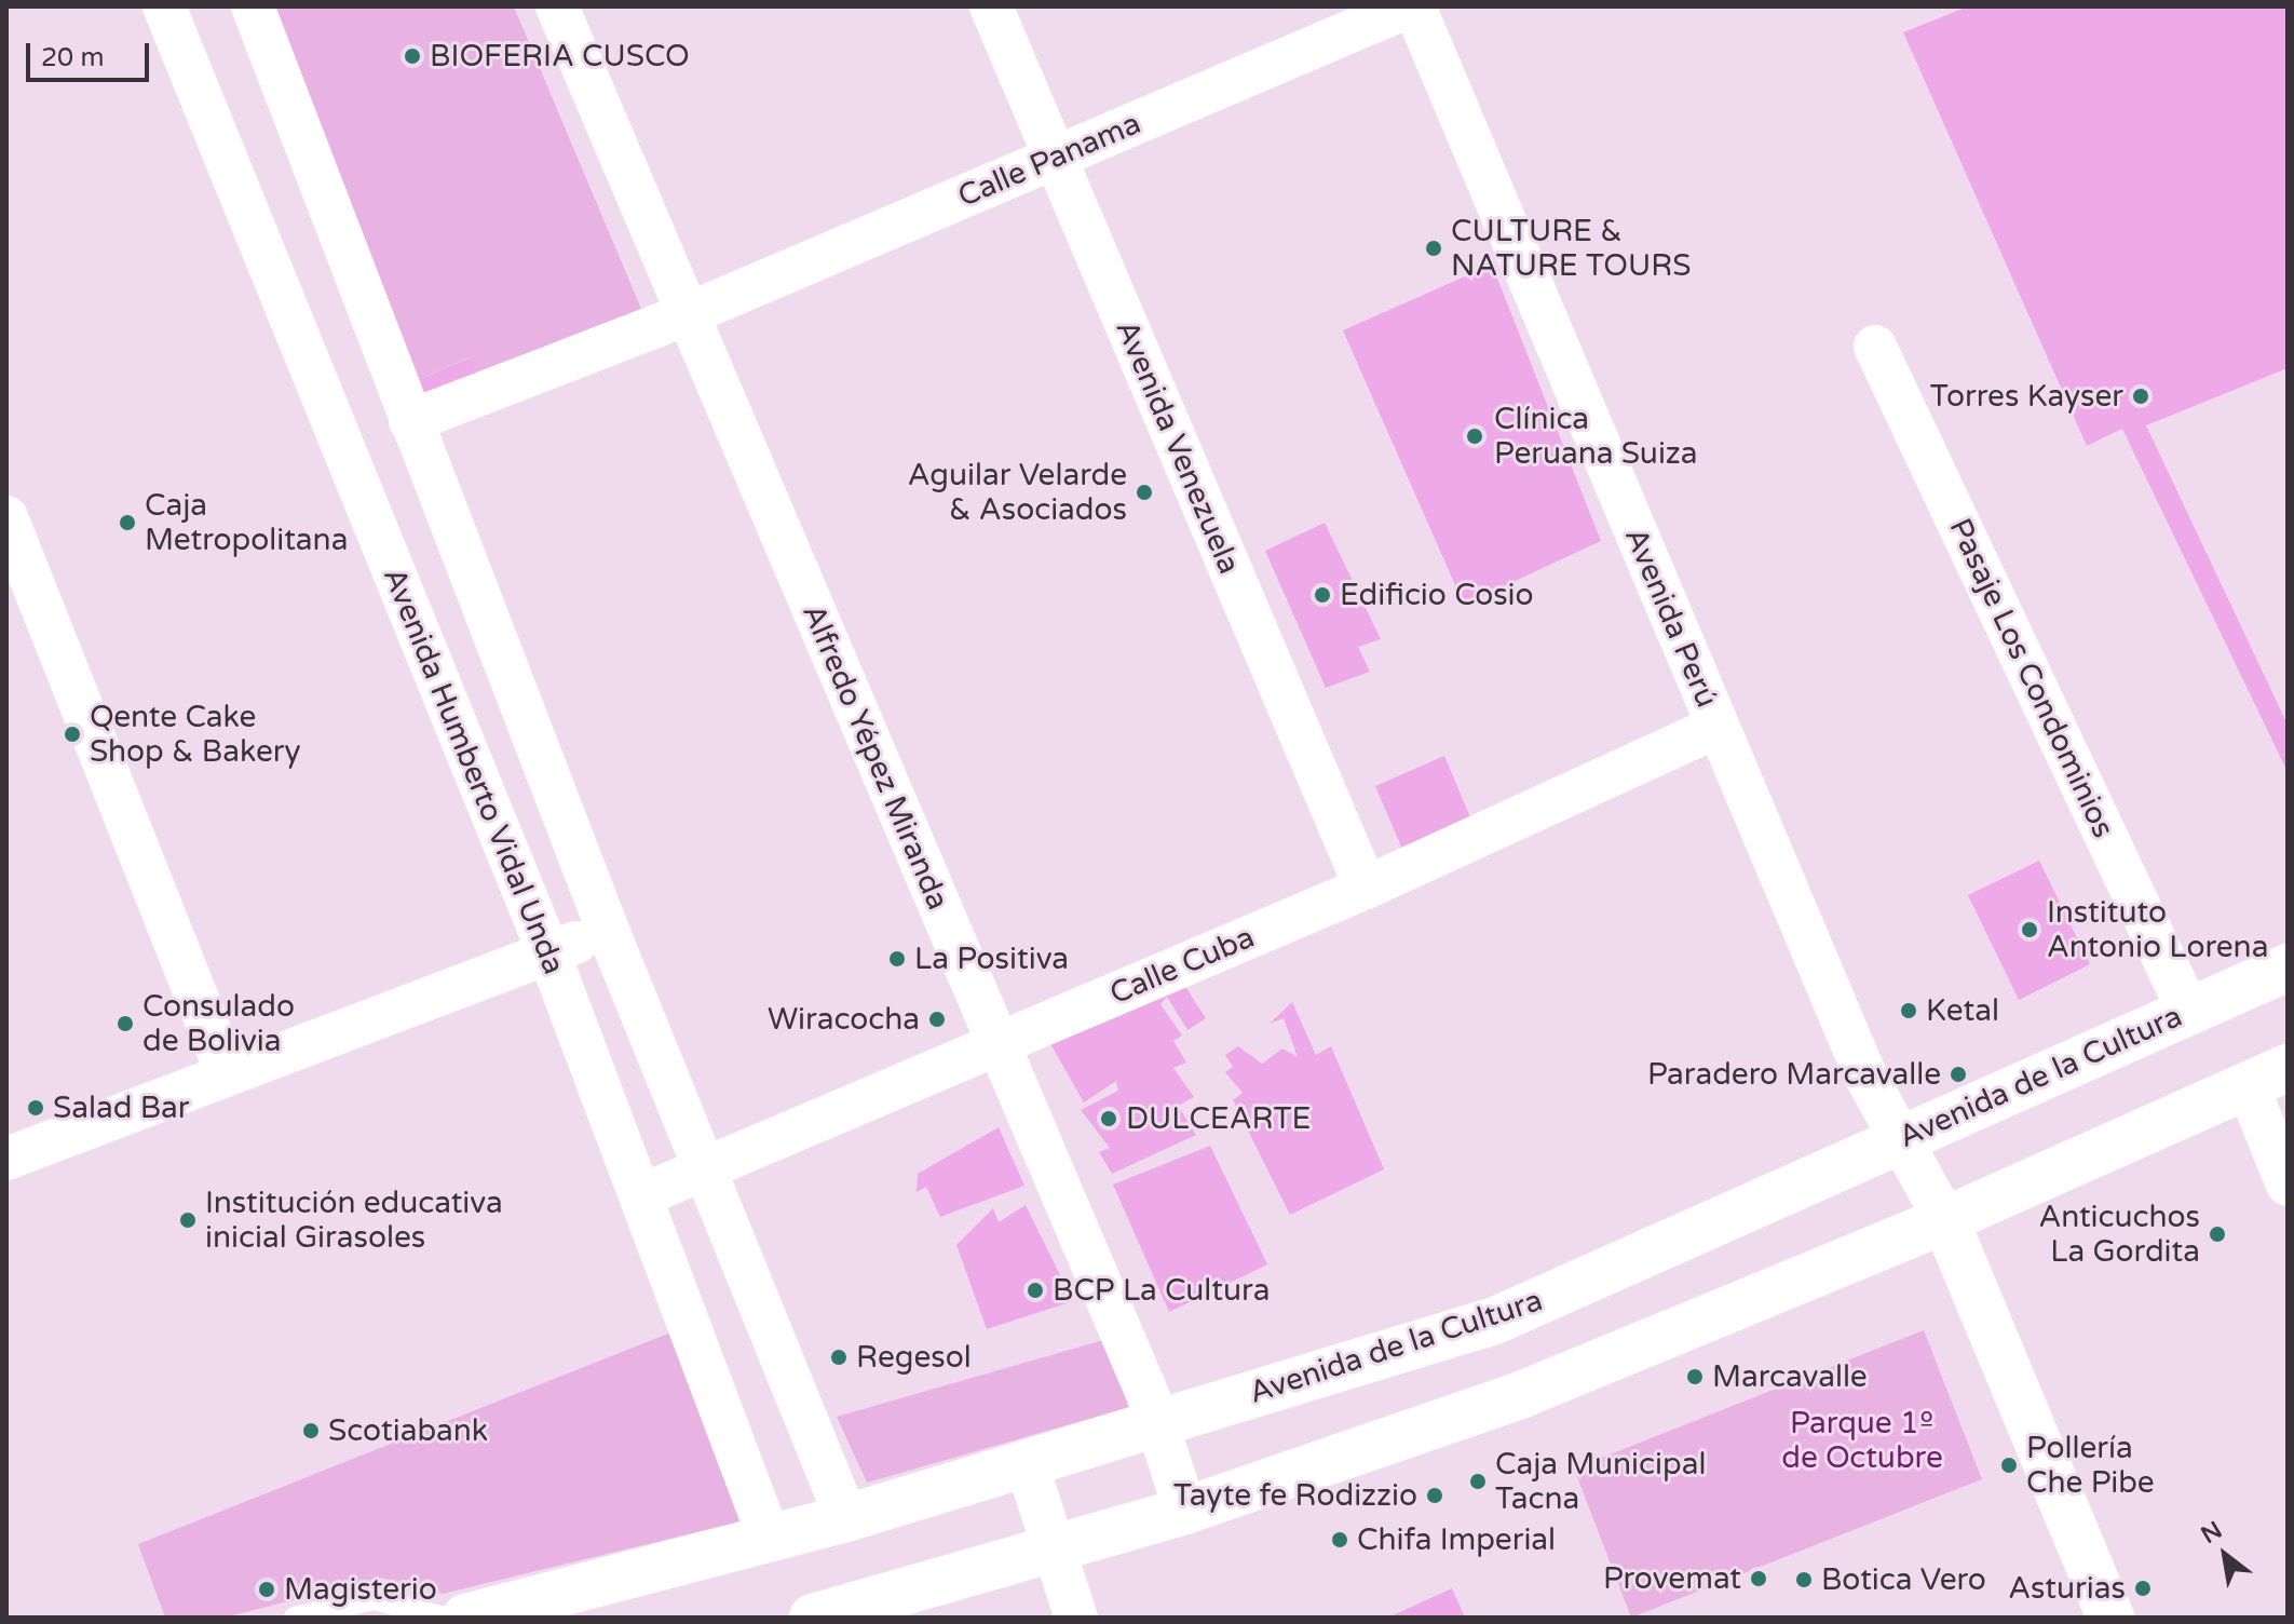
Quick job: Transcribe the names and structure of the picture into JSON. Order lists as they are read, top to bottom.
{
  "streets": {
    "main road": ["Avenida de la Cultura"],
    "street": [
      "Calle Panama",
      "Avenida Venezuela",
      "Avenida Perú",
      "Pasaje Los Condominios",
      "Alfredo Yépez Miranda",
      "Avenida Humberto Vidal Unda",
      "Calle Cuba"
    ]
  },
  "crossings": [
    ["Calle Panama", "Avenida Venezuela"],
    ["Calle Panama", "Avenida Perú"],
    ["Calle Panama", "Alfredo Yépez Miranda"],
    ["Avenida Venezuela", "Calle Cuba"],
    ["Avenida Perú", "Calle Cuba"],
    ["Avenida Perú", "Avenida de la Cultura"],
    ["Pasaje Los Condominios", "Avenida de la Cultura"],
    ["Alfredo Yépez Miranda", "Calle Cuba"],
    ["Alfredo Yépez Miranda", "Avenida de la Cultura"],
    ["Avenida Humberto Vidal Unda", "Calle Cuba"],
    ["Avenida Humberto Vidal Unda", "Avenida de la Cultura"]
  ],
  "parks": ["Parque 1º de Octubre"],
  "places": [
    "BIOFERIA CUSCO",
    "CULTURE & NATURE TOURS",
    "Torres Kayser",
    "Clínica Peruana Suiza",
    "Aguilar Velarde & Asociados",
    "Caja Metropolitana",
    "Edificio Cosio",
    "Qente Cake Shop & Bakery",
    "Instituto Antonio Lorena",
    "La Positiva",
    "Ketal",
    "Wiracocha",
    "Consulado de Bolivia",
    "Paradero Marcavalle",
    "Salad Bar",
    "DULCEARTE",
    "Institución educativa inicial Girasoles",
    "Anticuchos La Gordita",
    "BCP La Cultura",
    "Regesol",
    "Marcavalle",
    "Scotiabank",
    "Pollería Che Pibe",
    "Caja Municipal Tacna",
    "Tayte fe Rodizzio",
    "Chifa Imperial",
    "Provemat",
    "Botica Vero",
    "Asturias",
    "Magisterio"
  ],
  "scale_bar": "20 m",
  "north": "top left"
}
